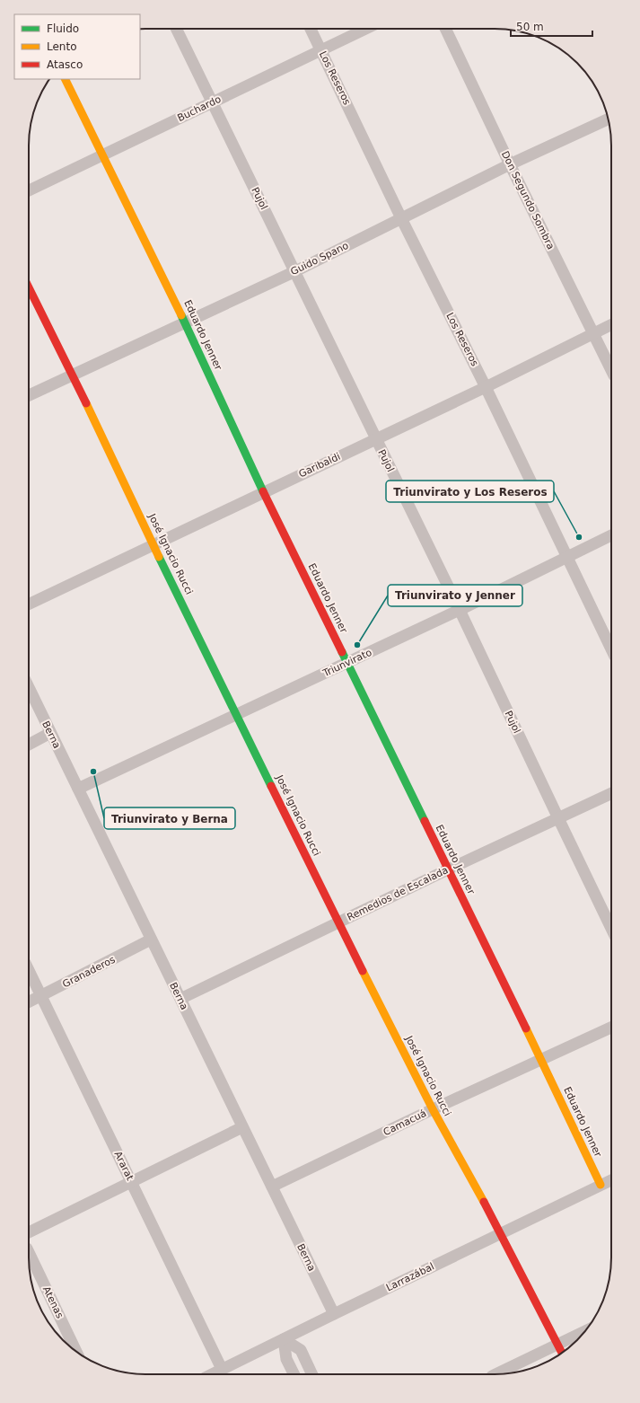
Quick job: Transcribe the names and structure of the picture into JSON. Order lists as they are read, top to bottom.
{
  "streets": {
    "street": [
      "Los Reseros",
      "Buchardo",
      "Pujol",
      "Don Segundo Sombra",
      "Guido Spano",
      "Eduardo Jenner",
      "Garibaldi",
      "José Ignacio Rucci",
      "Triunvirato",
      "Berna",
      "Remedios de Escalada",
      "Granaderos",
      "Camacuá",
      "Ararat",
      "Larrazábal",
      "Atenas"
    ]
  },
  "crossings": [
    ["Los Reseros", "Buchardo"],
    ["Los Reseros", "Guido Spano"],
    ["Los Reseros", "Garibaldi"],
    ["Los Reseros", "Triunvirato"],
    ["Buchardo", "Pujol"],
    ["Buchardo", "Eduardo Jenner"],
    ["Pujol", "Guido Spano"],
    ["Pujol", "Garibaldi"],
    ["Pujol", "Triunvirato"],
    ["Pujol", "Remedios de Escalada"],
    ["Don Segundo Sombra", "Guido Spano"],
    ["Don Segundo Sombra", "Garibaldi"],
    ["Guido Spano", "Eduardo Jenner"],
    ["Guido Spano", "José Ignacio Rucci"],
    ["Eduardo Jenner", "Garibaldi"],
    ["Eduardo Jenner", "Triunvirato"],
    ["Eduardo Jenner", "Remedios de Escalada"],
    ["Eduardo Jenner", "Camacuá"],
    ["Eduardo Jenner", "Larrazábal"],
    ["Garibaldi", "José Ignacio Rucci"],
    ["José Ignacio Rucci", "Triunvirato"],
    ["José Ignacio Rucci", "Remedios de Escalada"],
    ["José Ignacio Rucci", "Camacuá"],
    ["José Ignacio Rucci", "Larrazábal"],
    ["Triunvirato", "Berna"],
    ["Berna", "Remedios de Escalada"],
    ["Berna", "Granaderos"],
    ["Berna", "Camacuá"],
    ["Berna", "Larrazábal"],
    ["Granaderos", "Ararat"],
    ["Ararat", "Larrazábal"]
  ],
  "places": ["Triunvirato y Los Reseros", "Triunvirato y Jenner", "Triunvirato y Berna"],
  "legend": ["Fluido", "Lento", "Atasco"],
  "scale_bar": "50 m"
}
